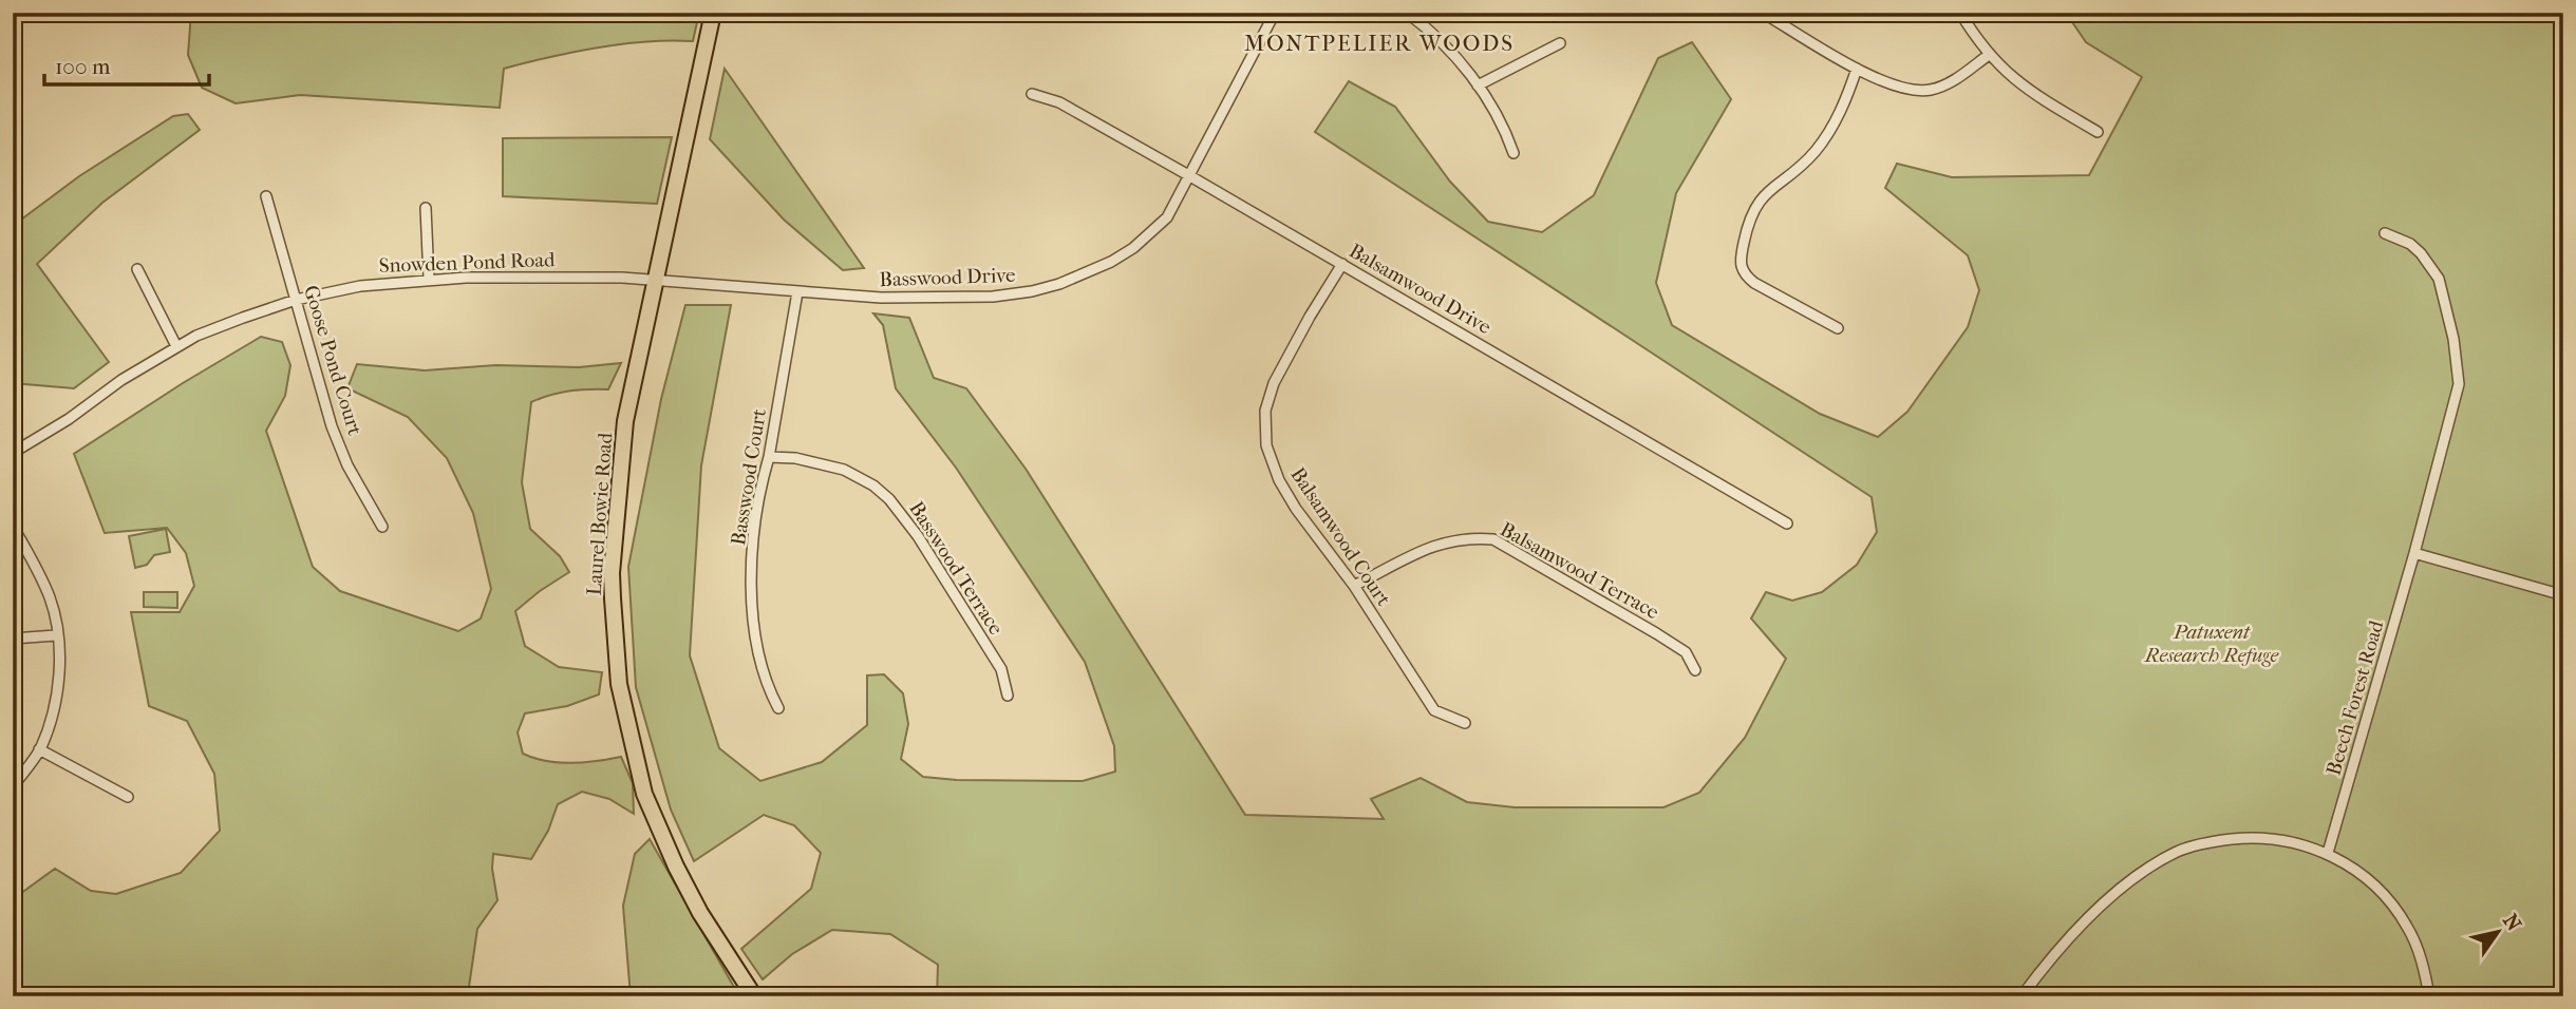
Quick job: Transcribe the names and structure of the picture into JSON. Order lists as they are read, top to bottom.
{
  "streets": {
    "main road": ["Laurel Bowie Road"],
    "street": [
      "Snowden Pond Road",
      "Basswood Drive",
      "Balsamwood Drive",
      "Goose Pond Court",
      "Basswood Court",
      "Balsamwood Court",
      "Basswood Terrace",
      "Balsamwood Terrace",
      "Beech Forest Road"
    ]
  },
  "crossings": [
    ["Snowden Pond Road", "Basswood Drive"],
    ["Snowden Pond Road", "Goose Pond Court"],
    ["Snowden Pond Road", "Laurel Bowie Road"],
    ["Basswood Drive", "Balsamwood Drive"],
    ["Basswood Drive", "Basswood Court"],
    ["Basswood Drive", "Laurel Bowie Road"],
    ["Balsamwood Drive", "Balsamwood Court"],
    ["Basswood Court", "Basswood Terrace"],
    ["Balsamwood Court", "Balsamwood Terrace"]
  ],
  "districts": ["MONTPELIER WOODS"],
  "parks": ["Patuxent Research Refuge"],
  "scale_bar": "100 m",
  "north": "top right"
}
